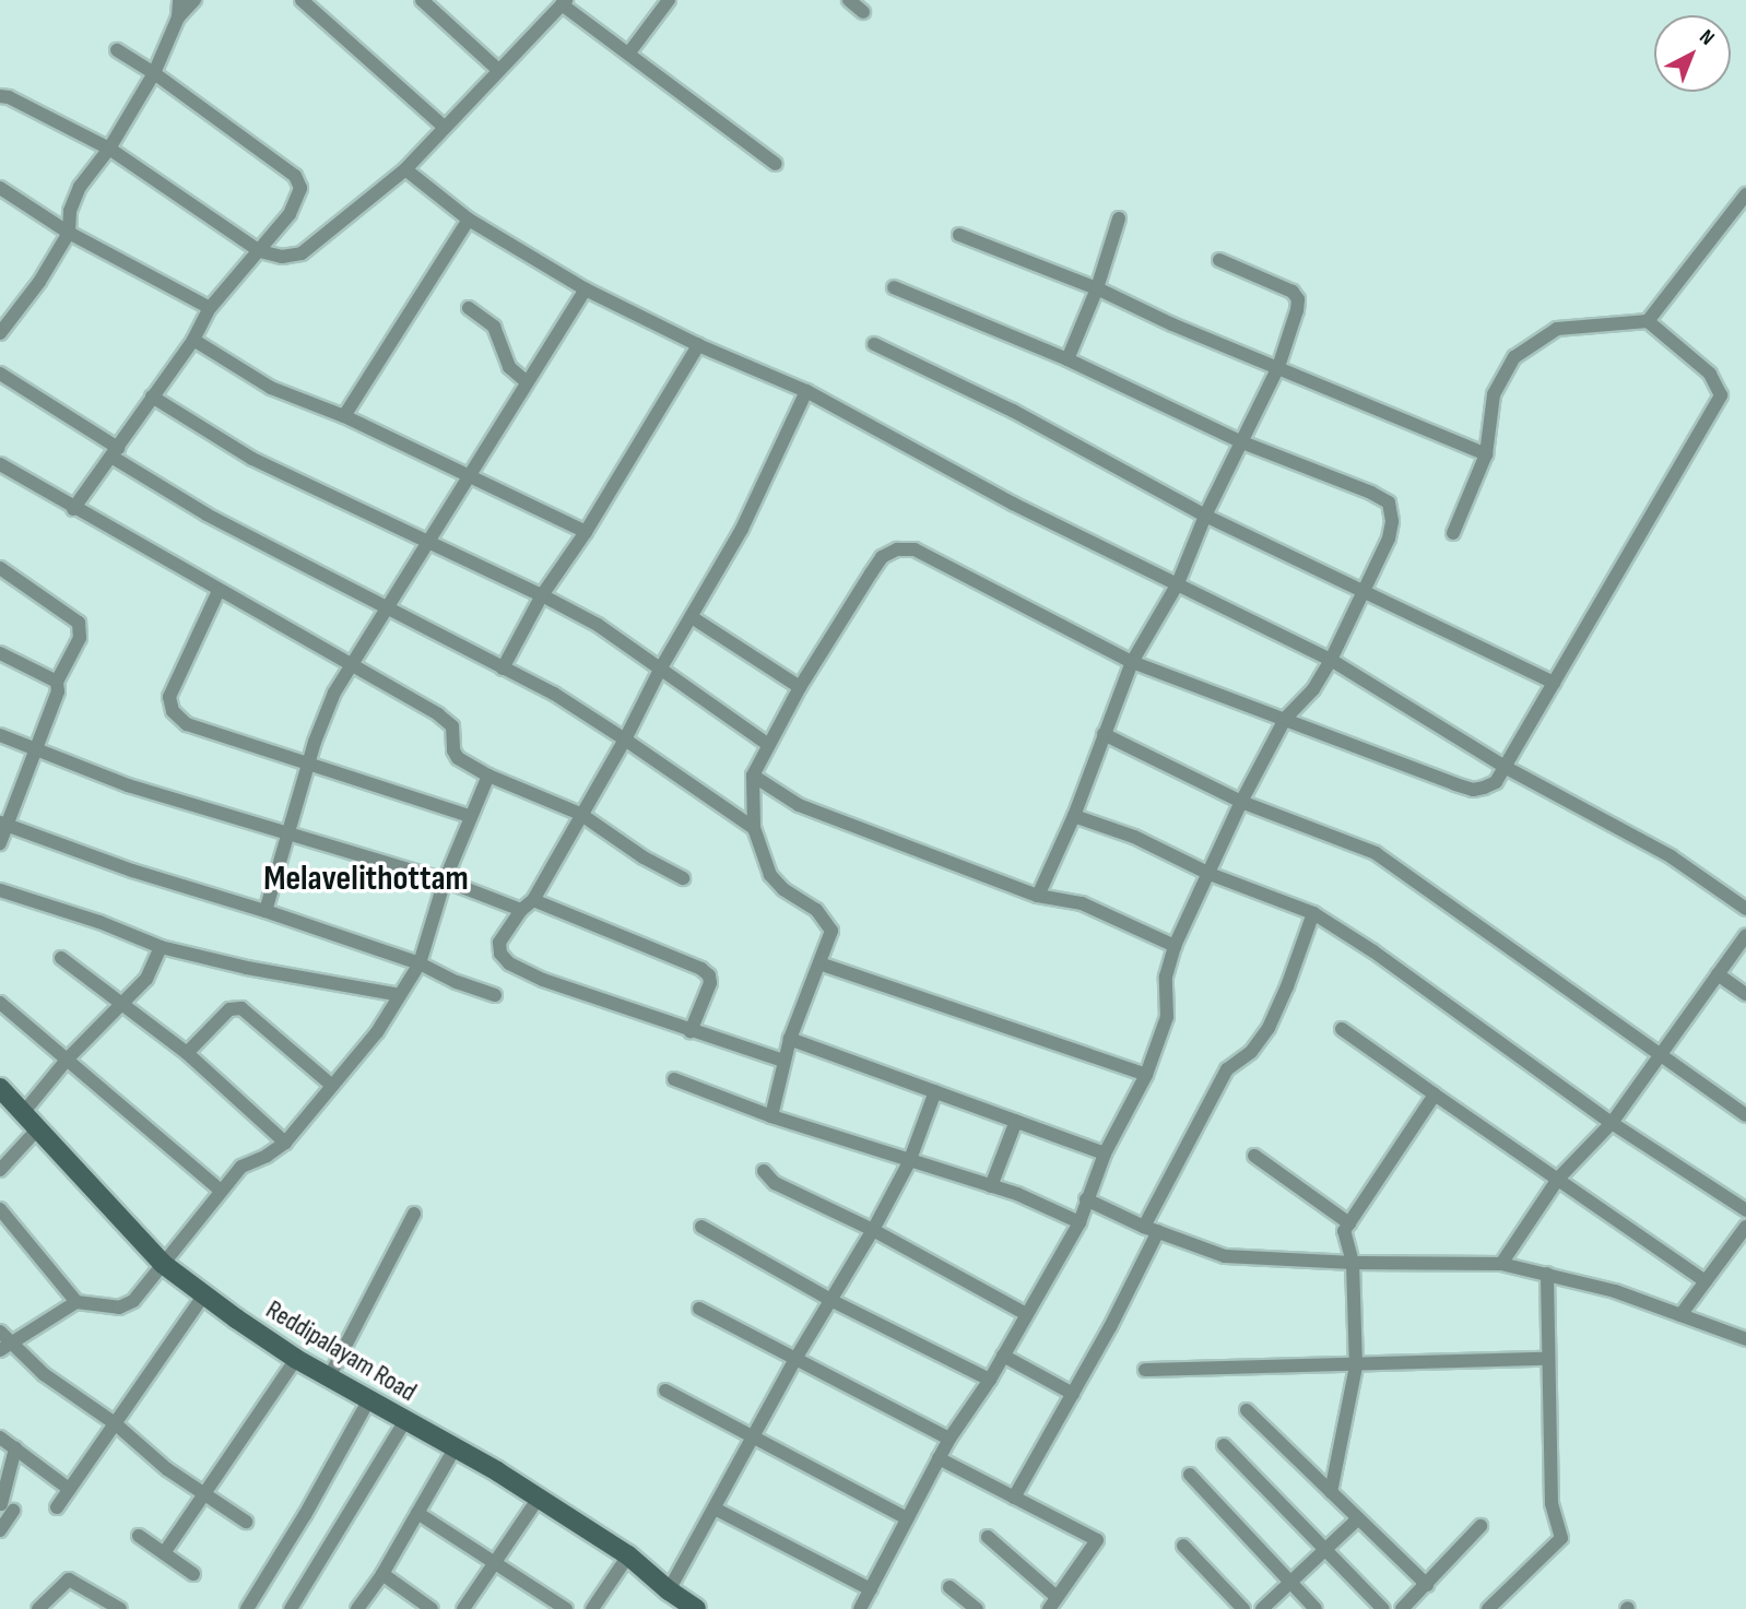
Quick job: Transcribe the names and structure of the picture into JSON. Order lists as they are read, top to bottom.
{
  "streets": {
    "main road": ["Reddipalayam Road"]
  },
  "districts": ["Melavelithottam"],
  "north": "top right"
}
